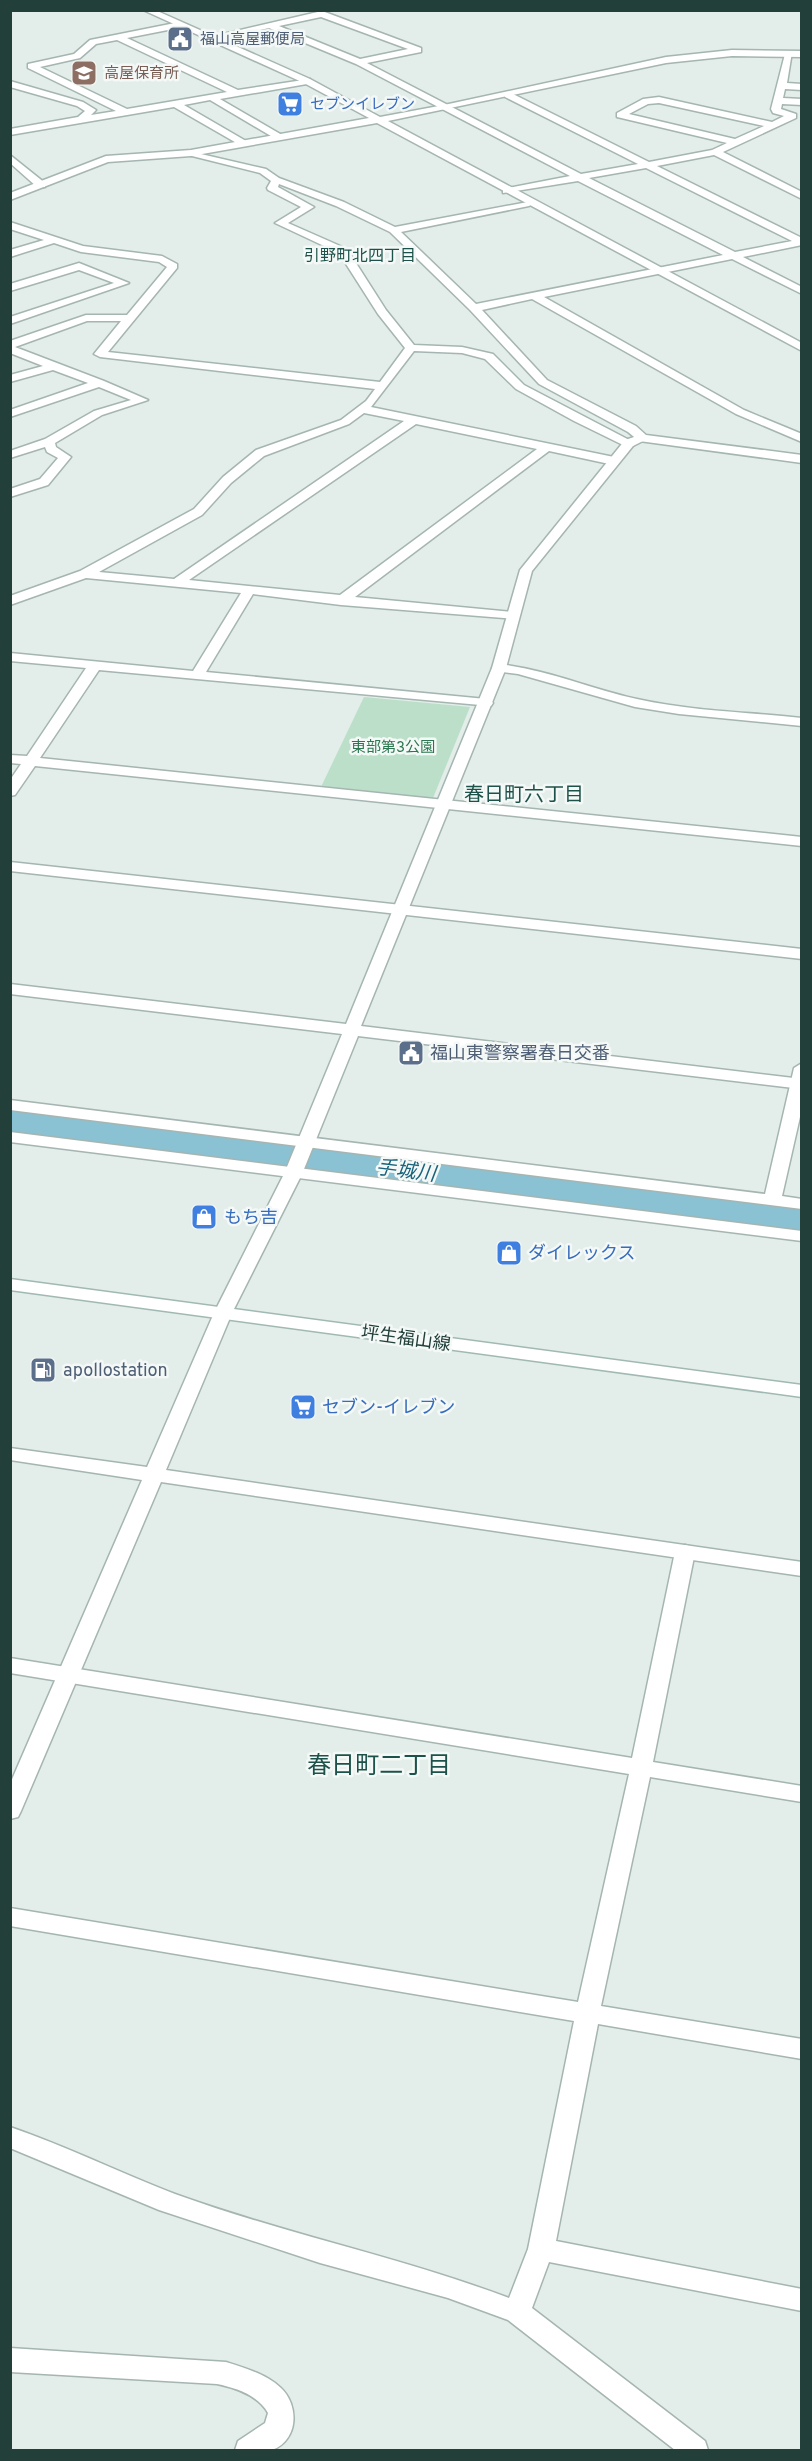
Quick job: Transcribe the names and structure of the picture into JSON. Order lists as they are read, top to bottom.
{
  "streets": {
    "street": ["坪生福山線"]
  },
  "districts": ["引野町北四丁目", "春日町六丁目", "春日町二丁目"],
  "water": ["手城川"],
  "parks": ["東部第3公園"],
  "places": {
    "public building": ["福山高屋郵便局", "福山東警察署春日交番"],
    "school or university": ["高屋保育所"],
    "supermarket": ["セブンイレブン", "セブン-イレブン"],
    "shop": ["もち吉", "ダイレックス"],
    "fuel station": ["apollostation"]
  }
}
